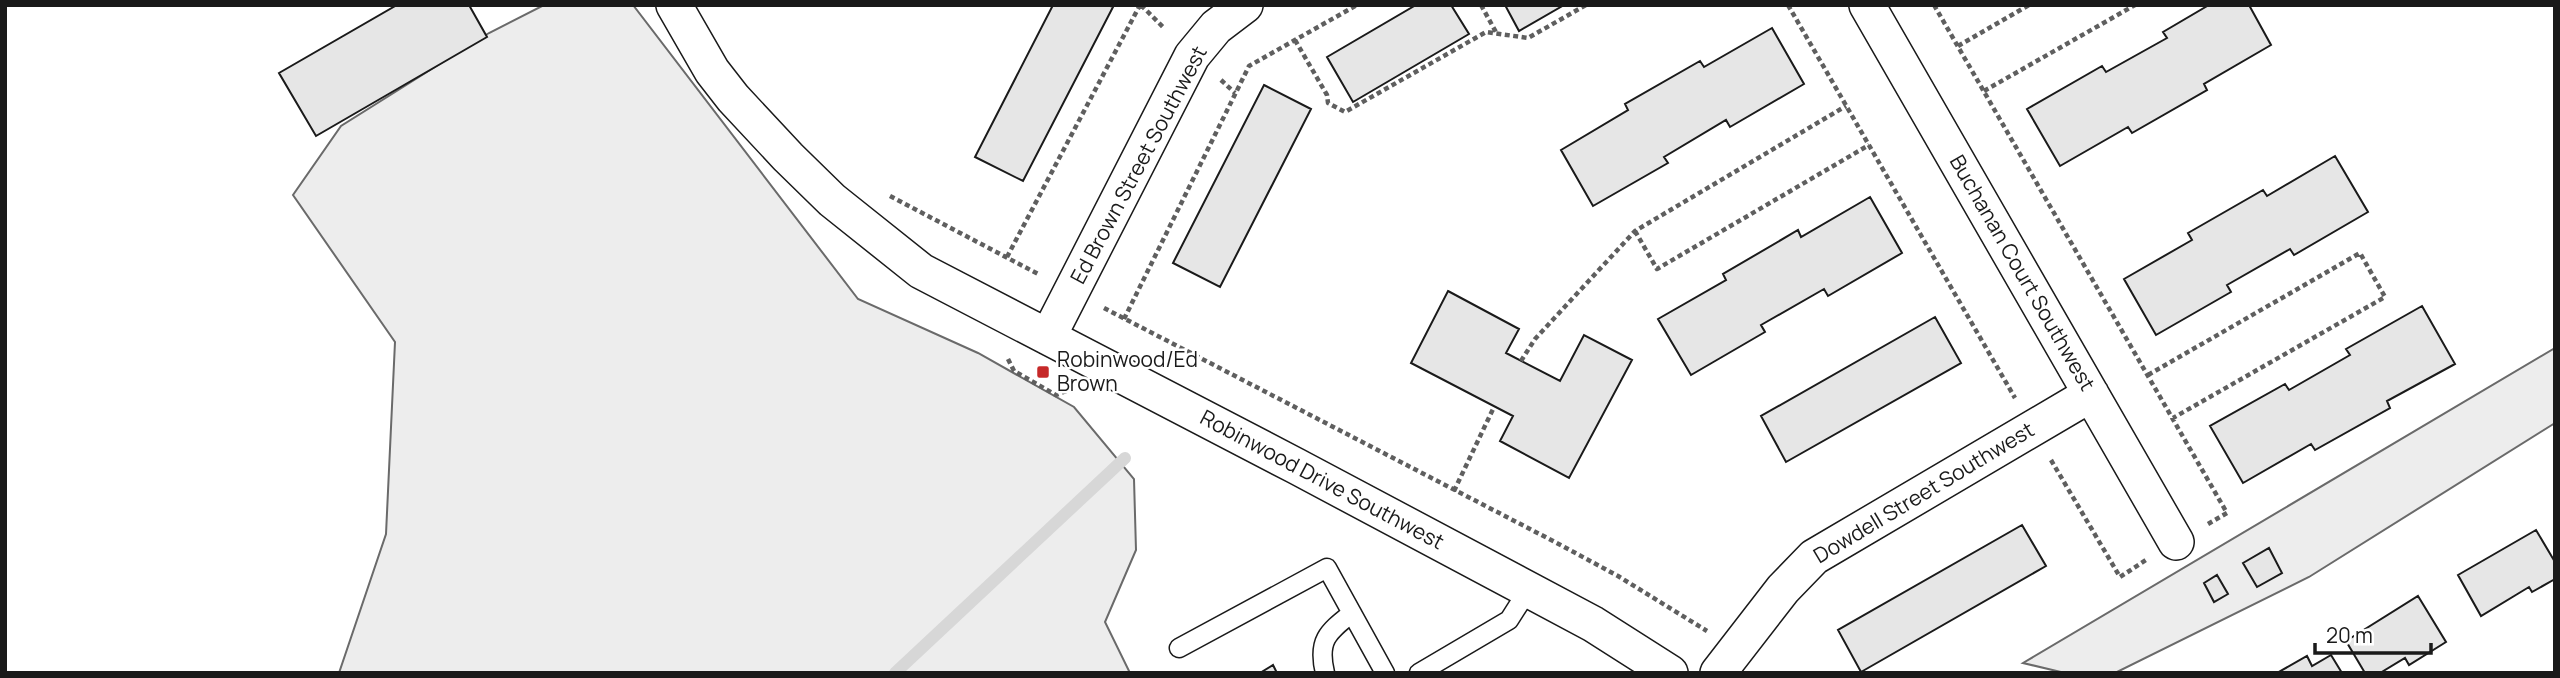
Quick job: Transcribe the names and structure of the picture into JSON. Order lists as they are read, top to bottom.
{
  "streets": {
    "street": [
      "Ed Brown Street Southwest",
      "Buchanan Court Southwest",
      "Robinwood Drive Southwest",
      "Dowdell Street Southwest"
    ]
  },
  "crossings": [
    ["Ed Brown Street Southwest", "Robinwood Drive Southwest"],
    ["Buchanan Court Southwest", "Dowdell Street Southwest"]
  ],
  "places": {
    "transit": ["Robinwood/Ed Brown"]
  },
  "scale_bar": "20 m"
}
